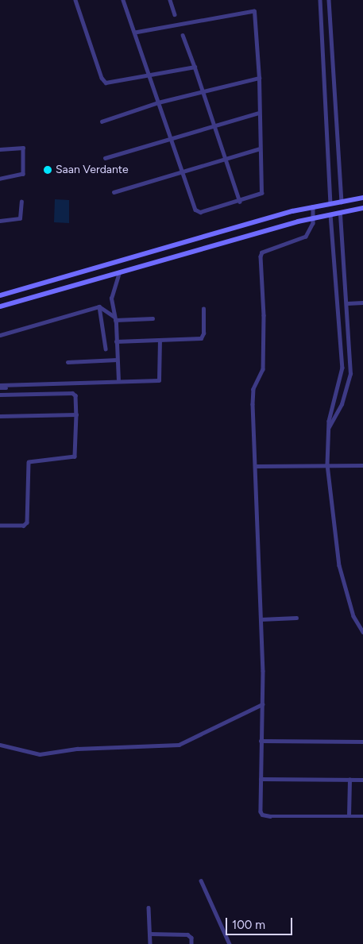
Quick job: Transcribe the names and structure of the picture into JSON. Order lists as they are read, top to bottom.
{
  "places": ["Saan Verdante"],
  "scale_bar": "100 m"
}
